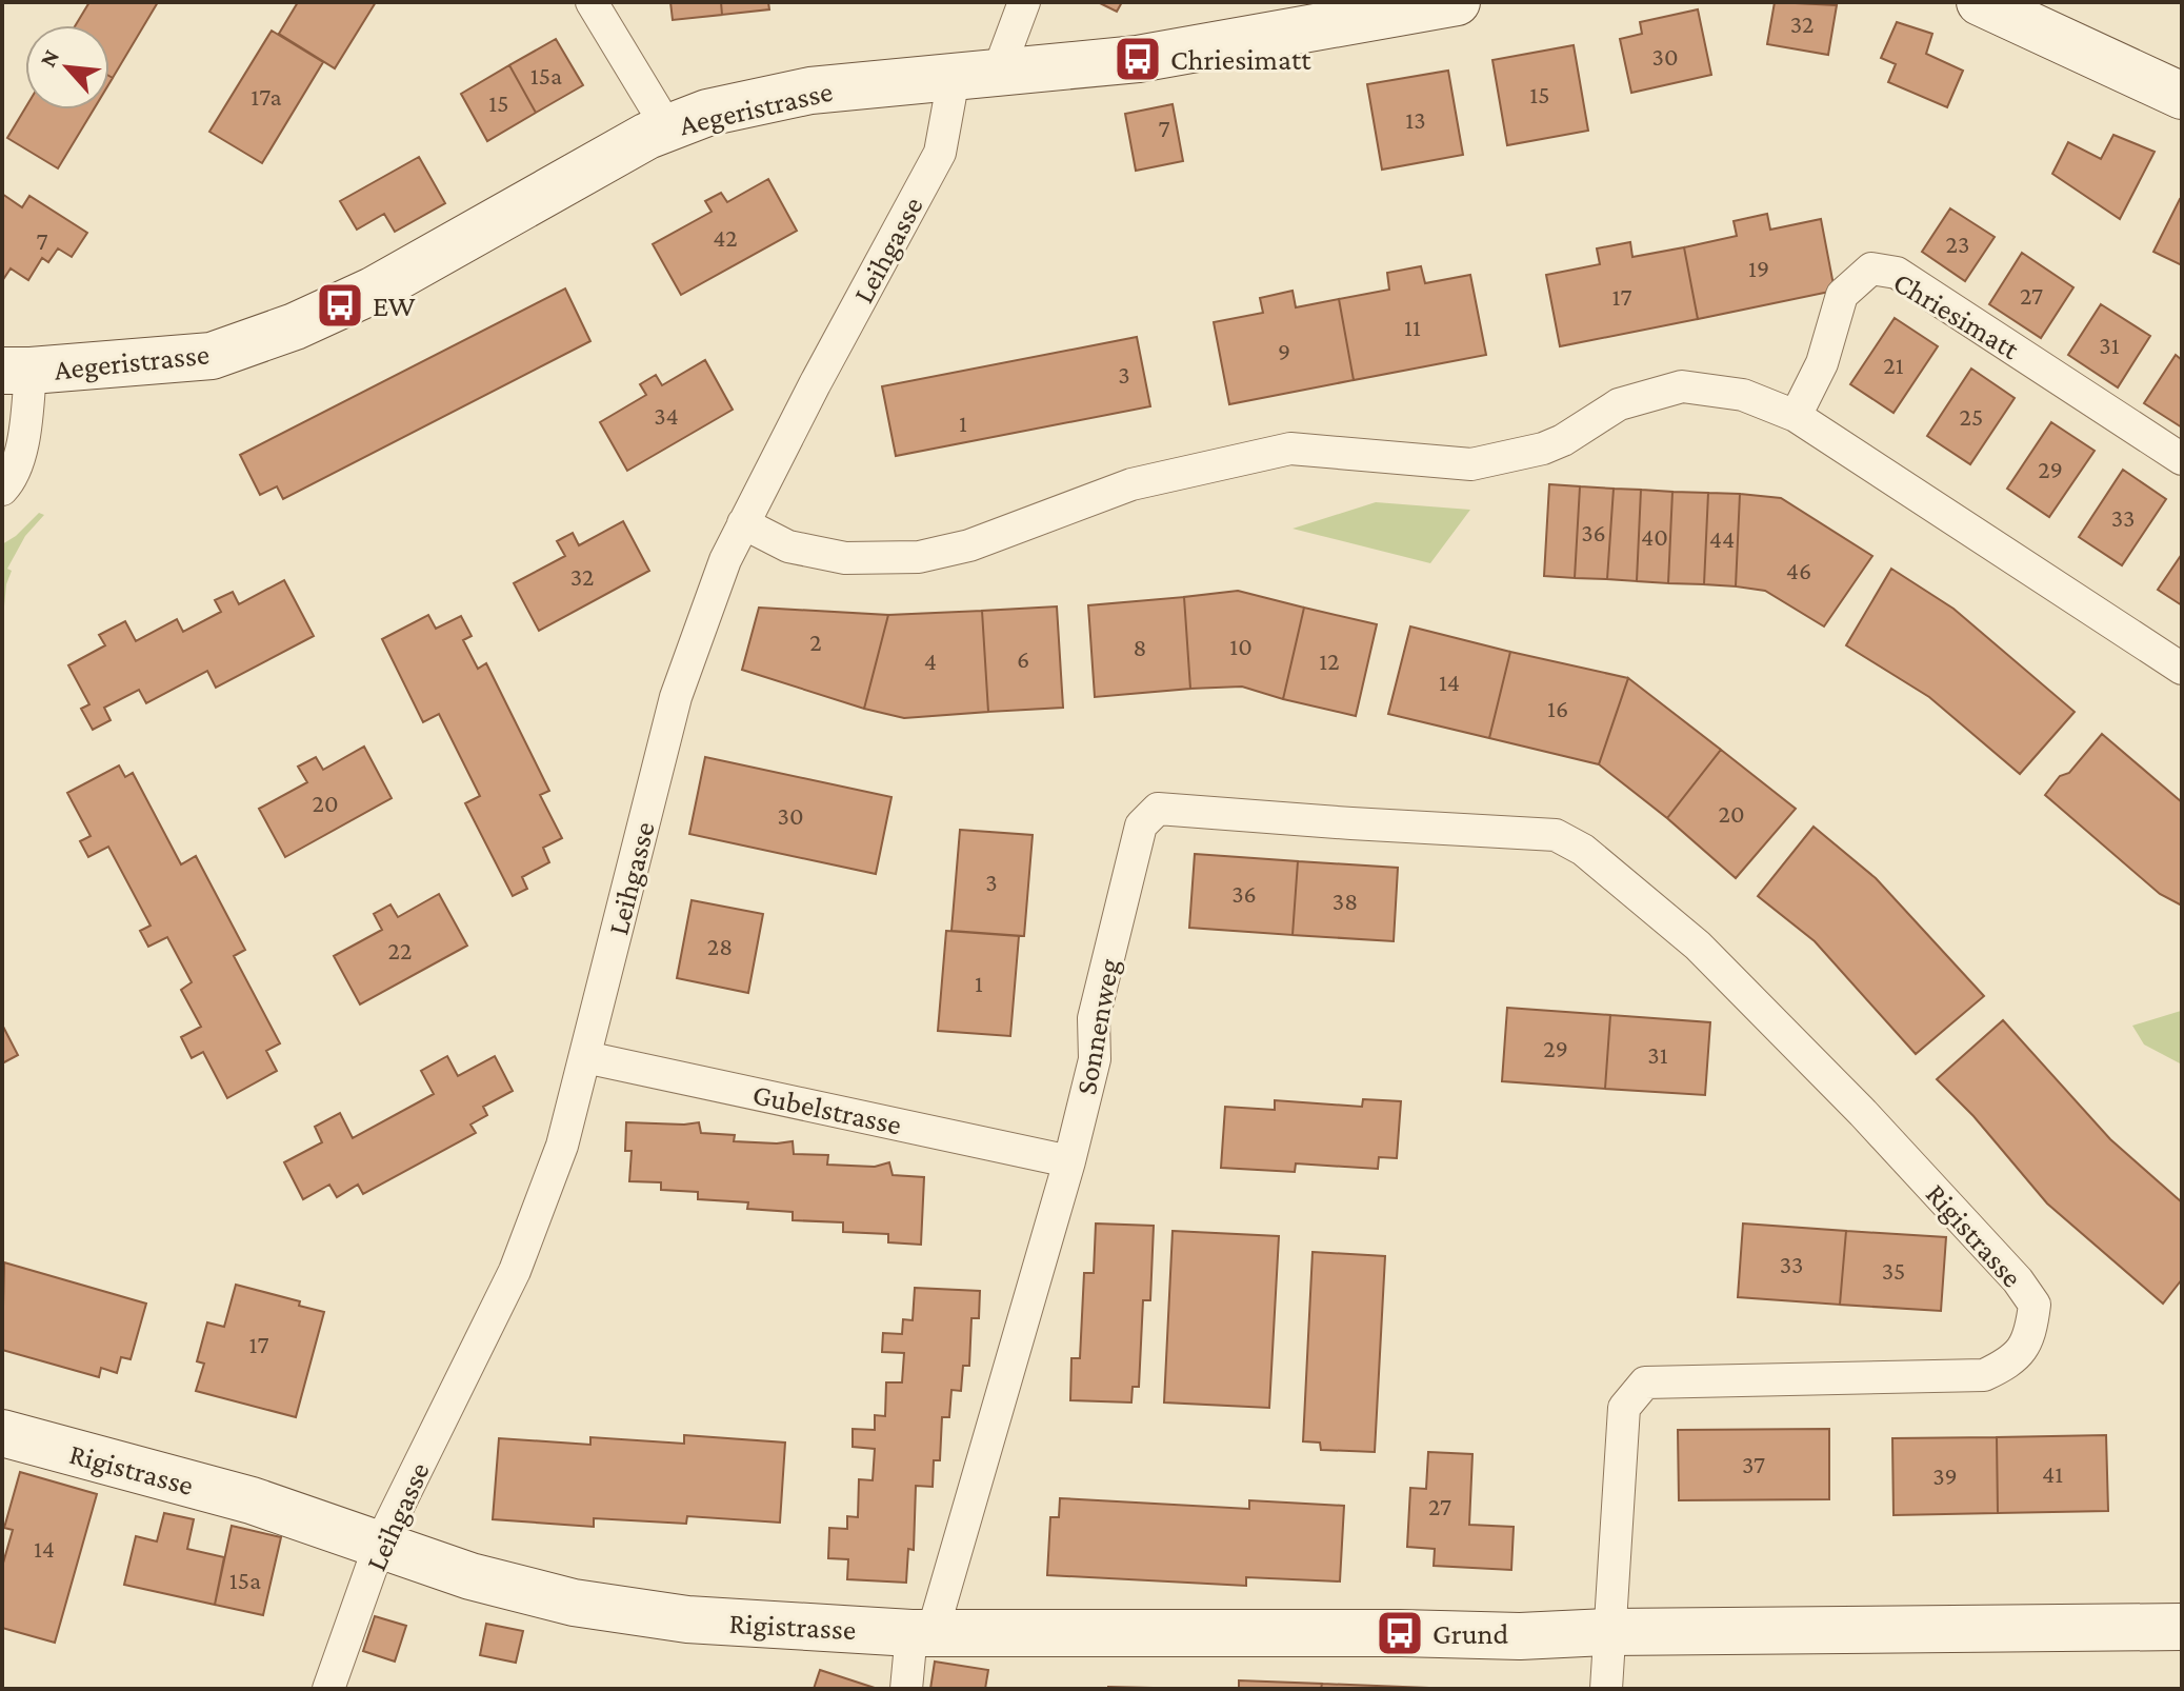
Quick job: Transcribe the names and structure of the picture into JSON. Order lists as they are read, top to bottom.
{
  "streets": {
    "street": [
      "Aegeristrasse",
      "Leihgasse",
      "Chriesimatt",
      "Sonnenweg",
      "Gubelstrasse",
      "Rigistrasse"
    ]
  },
  "crossings": [
    ["Aegeristrasse", "Leihgasse"],
    ["Leihgasse", "Gubelstrasse"],
    ["Leihgasse", "Rigistrasse"],
    ["Sonnenweg", "Gubelstrasse"],
    ["Sonnenweg", "Rigistrasse"]
  ],
  "places": {
    "bus stop": ["Chriesimatt", "EW", "Grund"]
  },
  "house_numbers": [
    "32",
    "30",
    "15a",
    "15",
    "17a",
    "15",
    "13",
    "7",
    "42",
    "7",
    "23",
    "19",
    "27",
    "17",
    "11",
    "31",
    "9",
    "21",
    "3",
    "34",
    "25",
    "1",
    "29",
    "33",
    "36",
    "40",
    "44",
    "46",
    "32",
    "2",
    "10",
    "8",
    "6",
    "4",
    "12",
    "14",
    "16",
    "20",
    "20",
    "30",
    "3",
    "36",
    "38",
    "28",
    "22",
    "1",
    "29",
    "31",
    "33",
    "35",
    "17",
    "37",
    "41",
    "39",
    "27",
    "14",
    "15a"
  ],
  "north": "top left"
}
